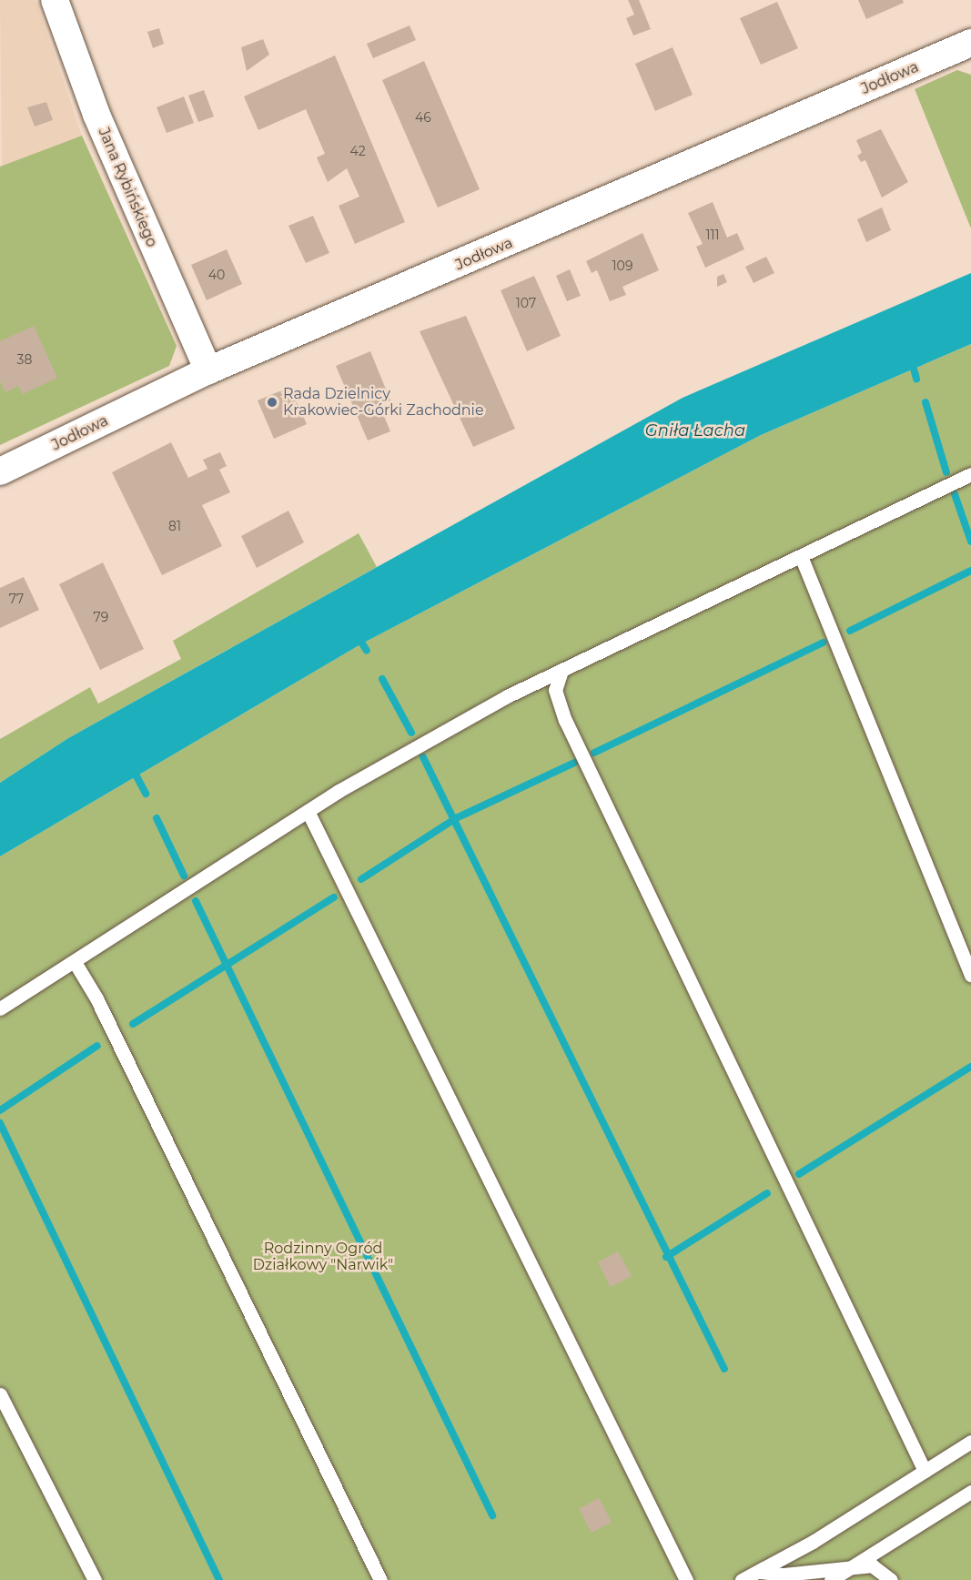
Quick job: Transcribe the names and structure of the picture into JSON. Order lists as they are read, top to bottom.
{
  "streets": {
    "street": ["Jodłowa", "Jana Rybińskiego"]
  },
  "crossings": [
    ["Jodłowa", "Jana Rybińskiego"]
  ],
  "water": ["Gniła Łacha"],
  "parks": ["Rodzinny Ogród Działkowy \"Narwik\""],
  "places": ["Rada Dzielnicy Krakowiec-Górki Zachodnie"],
  "house_numbers": [
    "46",
    "42",
    "111",
    "109",
    "40",
    "107",
    "38",
    "81",
    "77",
    "79"
  ]
}
